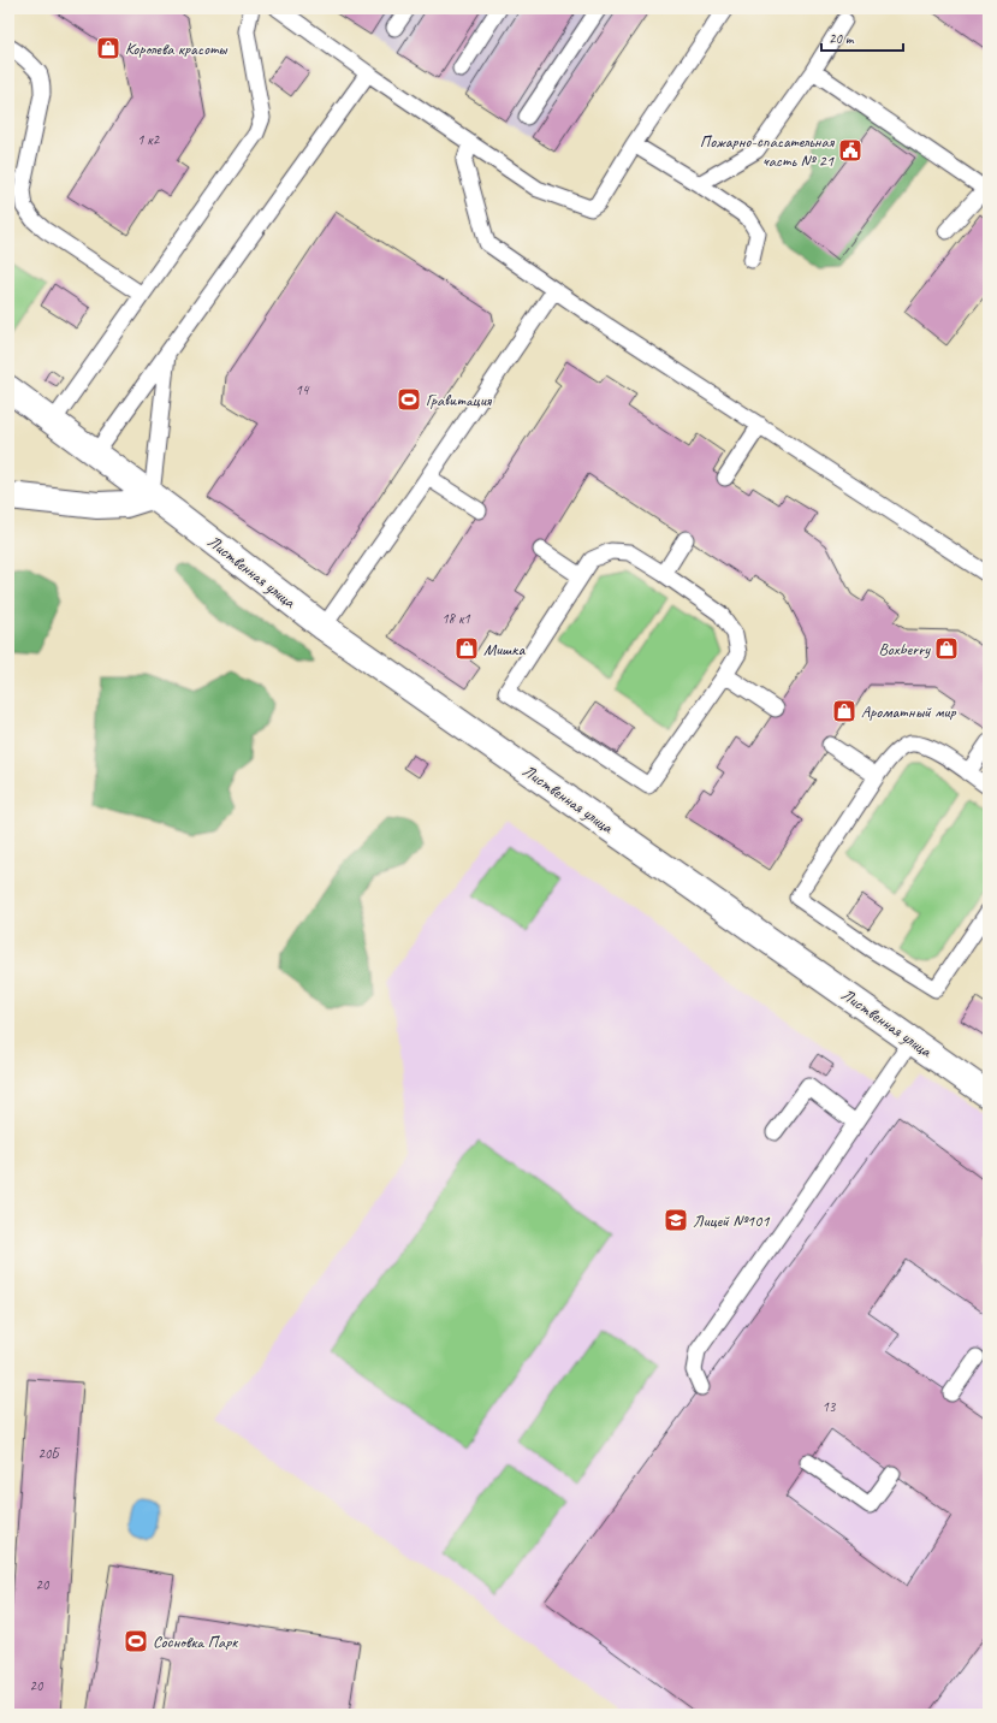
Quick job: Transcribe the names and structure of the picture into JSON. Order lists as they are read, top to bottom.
{
  "streets": {
    "street": ["Лиственная улица"]
  },
  "places": {
    "shop": [
      "Королева красоты",
      "Мишка",
      "Boxberry",
      "Ароматный мир"
    ],
    "public building": ["Пожарно-спасательная часть № 21"],
    "sports": ["Гравитация", "Сосновка Парк"],
    "school or university": ["Лицей №101"]
  },
  "house_numbers": [
    "1 к2",
    "14",
    "18 к1",
    "13",
    "20Б",
    "20",
    "20"
  ],
  "scale_bar": "20 m"
}
